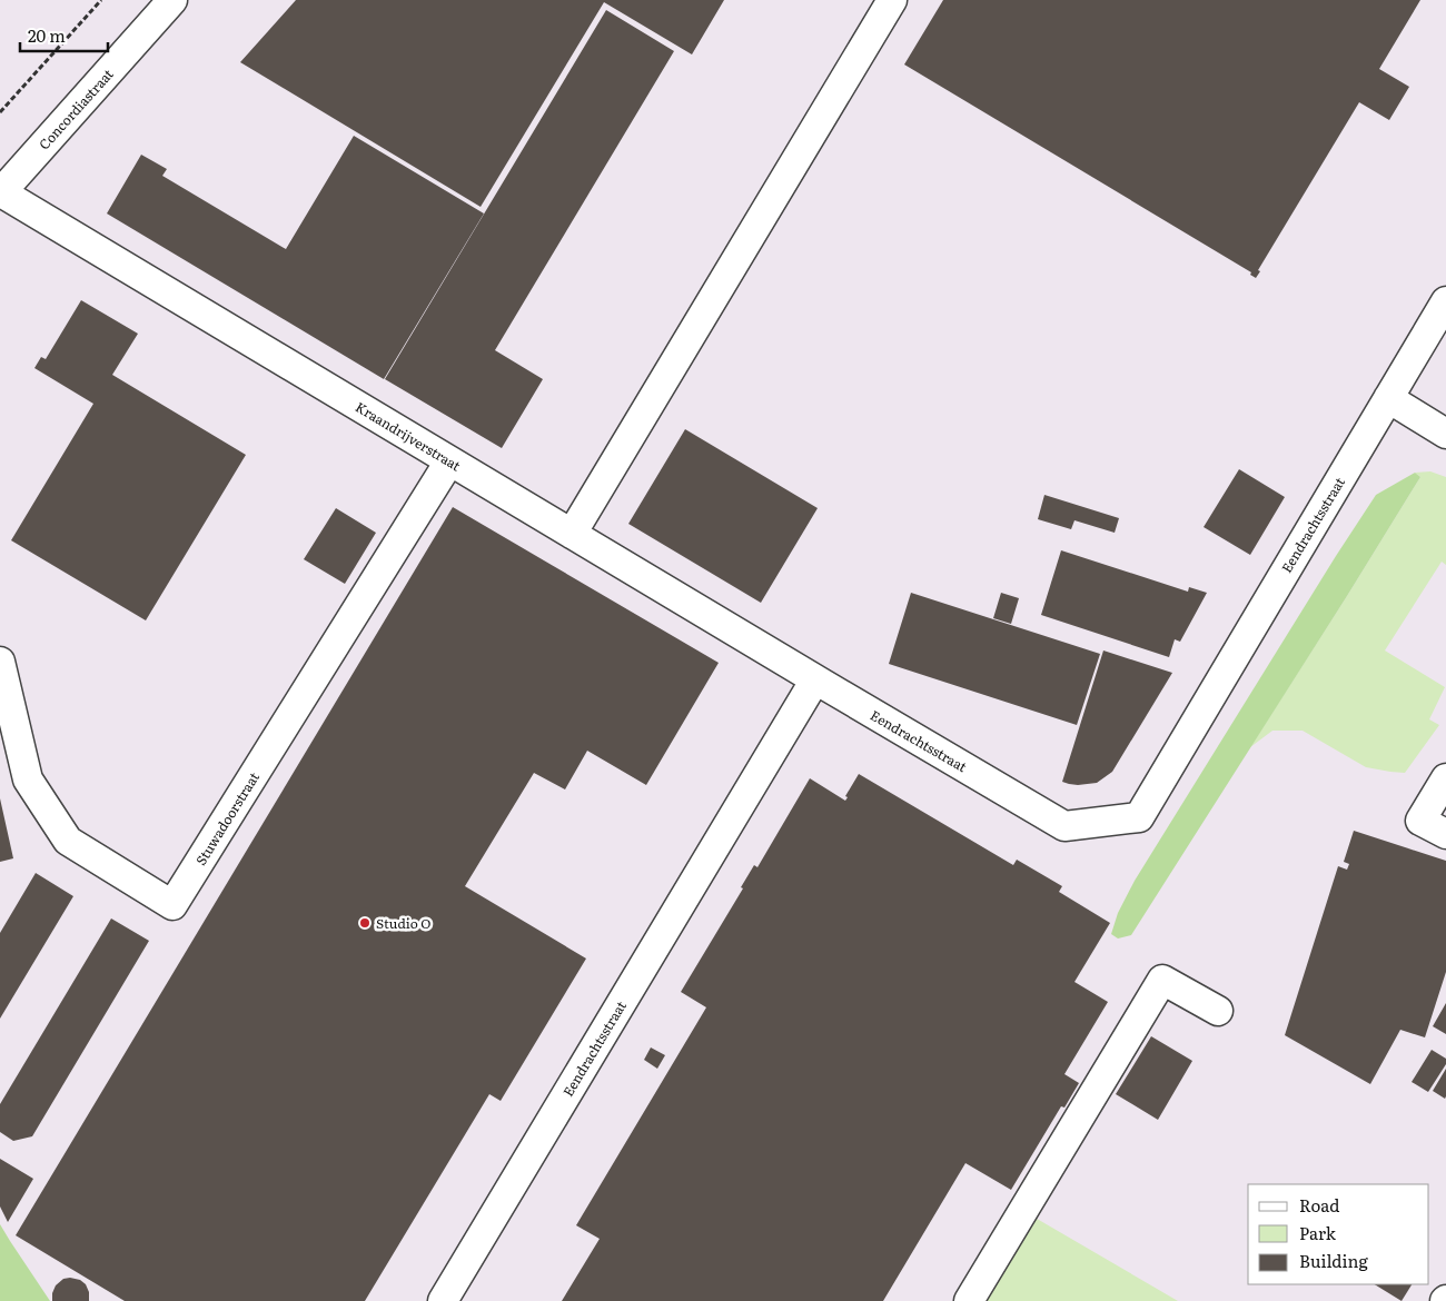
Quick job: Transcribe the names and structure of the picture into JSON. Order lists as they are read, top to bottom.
{
  "streets": {
    "street": [
      "Concordiastraat",
      "Kraandrijverstraat",
      "Eendrachtsstraat",
      "Stuwadoorstraat"
    ]
  },
  "crossings": [
    ["Concordiastraat", "Kraandrijverstraat"],
    ["Kraandrijverstraat", "Eendrachtsstraat"],
    ["Kraandrijverstraat", "Stuwadoorstraat"]
  ],
  "places": ["Studio O"],
  "legend": ["Road", "Park", "Building"],
  "scale_bar": "20 m"
}
